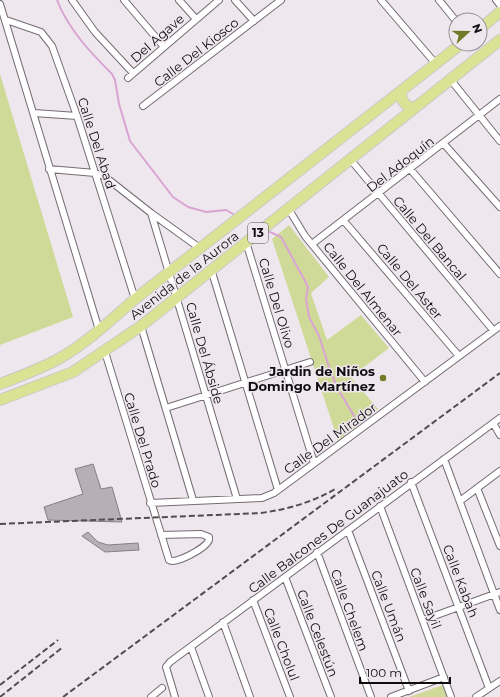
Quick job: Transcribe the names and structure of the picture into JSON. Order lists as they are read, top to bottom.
{
  "streets": {
    "main road": ["13", "Avenida de la Aurora"],
    "street": [
      "Del Agave",
      "Calle Del Kiosco",
      "Calle Del Abad",
      "Del Adoquín",
      "Calle Del Bancal",
      "Calle Del Aster",
      "Calle Del Almenar",
      "Calle Del Olivo",
      "Calle Del Ábside",
      "Calle Del Mirador",
      "Calle Del Prado",
      "Calle Balcones De Guanajuato",
      "Calle Kabah",
      "Calle Sayil",
      "Calle Umán",
      "Calle Chelem",
      "Calle Celestún",
      "Calle Cholul"
    ]
  },
  "crossings": [
    ["Calle Del Abad", "Avenida de la Aurora"],
    ["Del Adoquín", "Calle Del Bancal"],
    ["Del Adoquín", "Calle Del Aster"],
    ["Del Adoquín", "Calle Del Almenar"],
    ["Calle Del Bancal", "Avenida de la Aurora"],
    ["Calle Del Bancal", "Calle Del Mirador"],
    ["Avenida de la Aurora", "Calle Del Almenar"],
    ["Avenida de la Aurora", "Calle Del Olivo"],
    ["Avenida de la Aurora", "Calle Del Ábside"],
    ["Avenida de la Aurora", "Calle Del Prado"],
    ["Calle Del Aster", "Calle Del Mirador"],
    ["Calle Del Almenar", "Calle Del Mirador"],
    ["Calle Del Olivo", "Calle Del Mirador"],
    ["Calle Del Ábside", "Calle Del Mirador"],
    ["Calle Del Mirador", "Calle Del Prado"],
    ["Calle Balcones De Guanajuato", "Calle Kabah"],
    ["Calle Balcones De Guanajuato", "Calle Sayil"],
    ["Calle Balcones De Guanajuato", "Calle Umán"],
    ["Calle Balcones De Guanajuato", "Calle Chelem"],
    ["Calle Balcones De Guanajuato", "Calle Celestún"],
    ["Calle Balcones De Guanajuato", "Calle Cholul"]
  ],
  "places": ["Jardin de Niños Domingo Martínez"],
  "scale_bar": "100 m",
  "north": "right"
}
